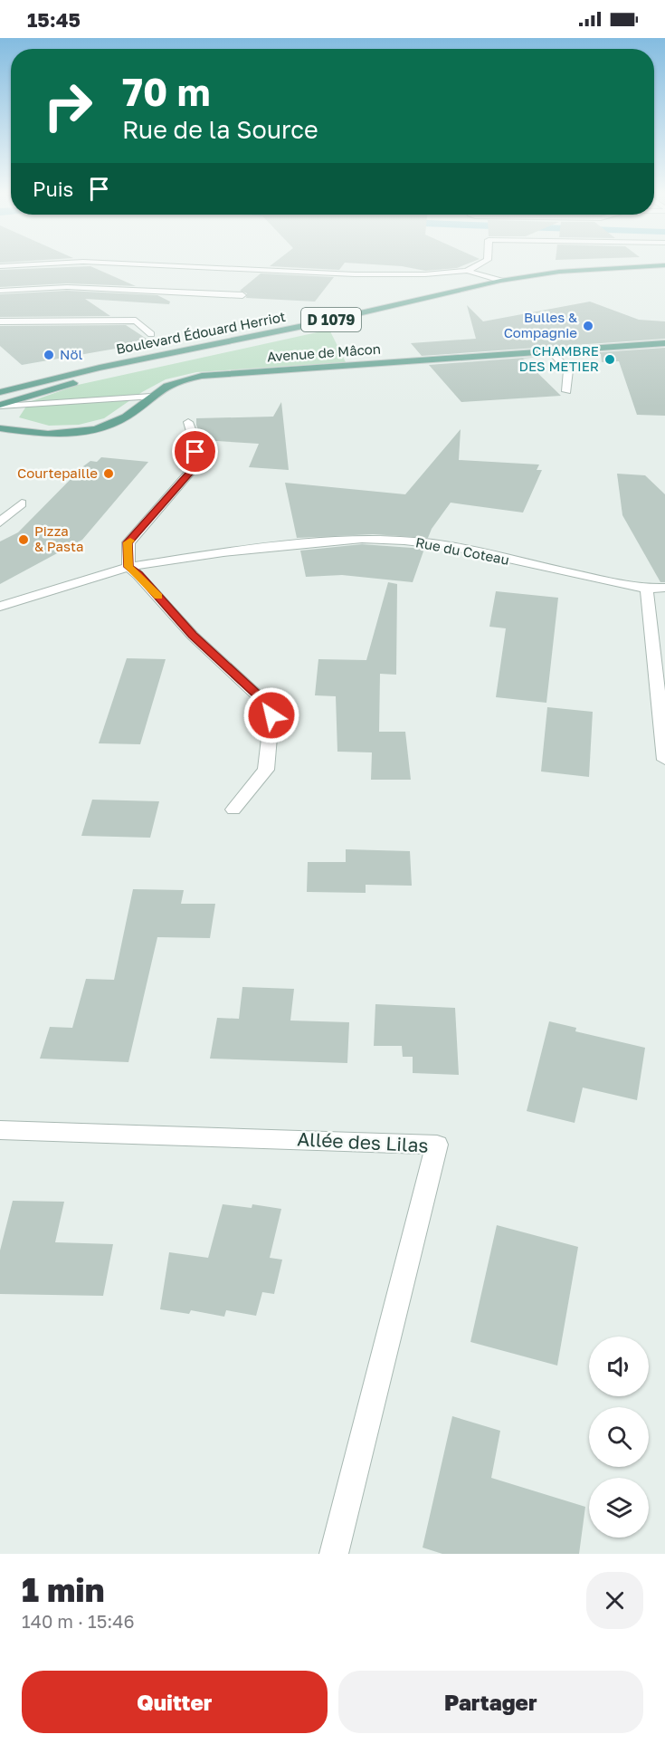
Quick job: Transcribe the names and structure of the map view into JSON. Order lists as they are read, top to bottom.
{
  "streets": {
    "main road": ["D 1079", "Boulevard Édouard Herriot", "Avenue de Mâcon"],
    "street": ["Rue du Coteau", "Allée des Lilas"]
  },
  "places": [
    "Bulles & Compagnie",
    "Nöl",
    "CHAMBRE DES METIER",
    "Courtepaille",
    "Pizza & Pasta"
  ],
  "page": {
    "status": "15:45",
    "turn": ["70 m", "Rue de la Source"],
    "then": "Puis",
    "heading": ["1 min", "140 m · 15:46"],
    "buttons": ["Quitter", "Partager"]
  }
}
